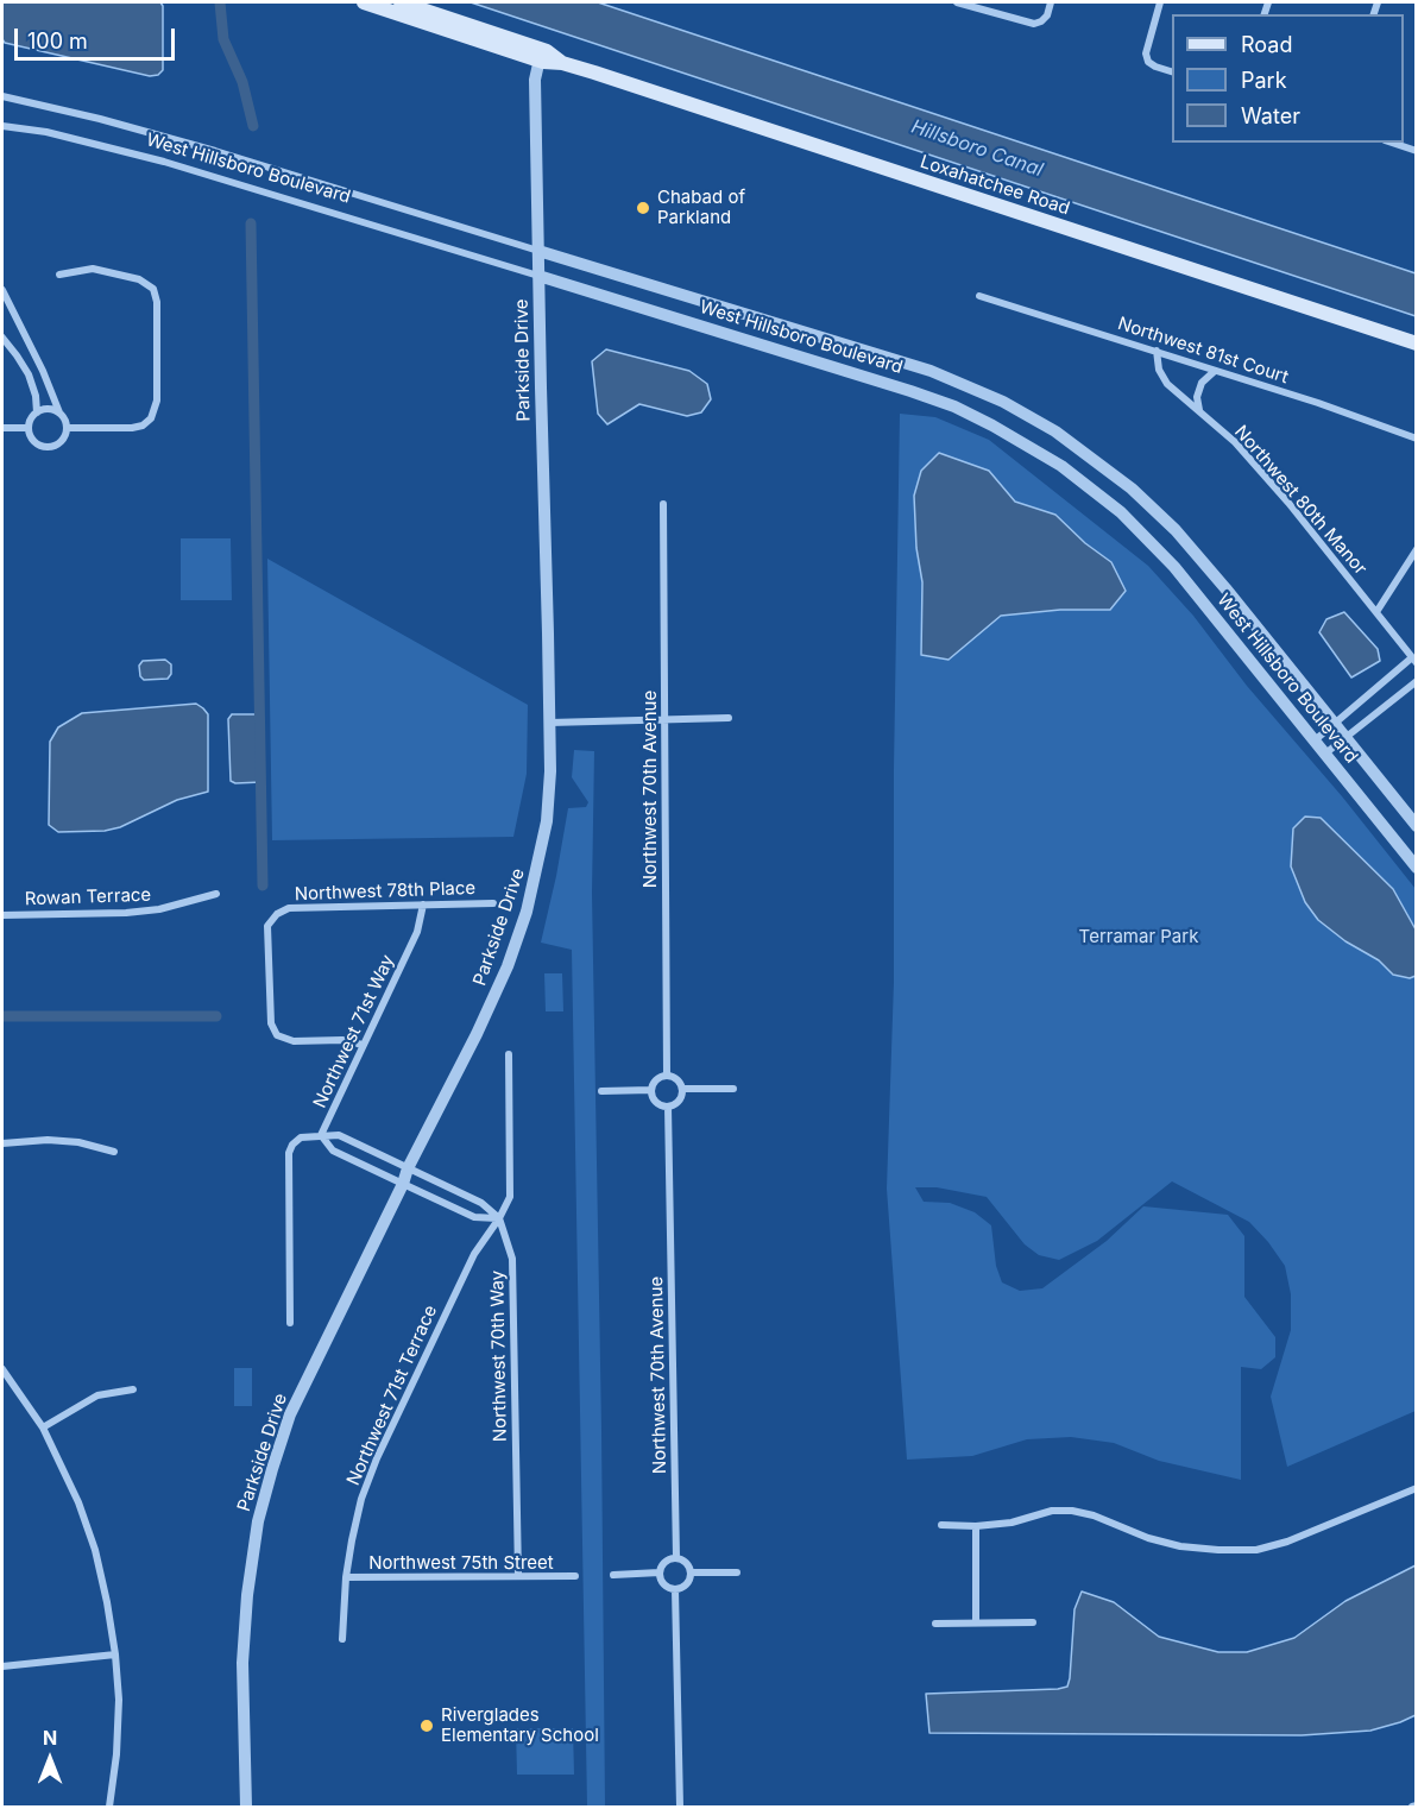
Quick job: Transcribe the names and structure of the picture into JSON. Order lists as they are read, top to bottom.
{
  "streets": {
    "main road": ["Loxahatchee Road"],
    "street": [
      "West Hillsboro Boulevard",
      "Northwest 81st Court",
      "Parkside Drive",
      "Northwest 80th Manor",
      "Northwest 70th Avenue",
      "Northwest 78th Place",
      "Rowan Terrace",
      "Northwest 71st Way",
      "Northwest 70th Way",
      "Northwest 71st Terrace",
      "Northwest 75th Street"
    ]
  },
  "crossings": [
    ["West Hillsboro Boulevard", "Parkside Drive"],
    ["Loxahatchee Road", "Parkside Drive"],
    ["Northwest 81st Court", "Northwest 80th Manor"],
    ["Northwest 78th Place", "Northwest 71st Way"],
    ["Northwest 70th Way", "Northwest 71st Terrace"],
    ["Northwest 70th Way", "Northwest 75th Street"],
    ["Northwest 71st Terrace", "Northwest 75th Street"]
  ],
  "water": ["Hillsboro Canal"],
  "parks": ["Terramar Park"],
  "places": ["Chabad of Parkland", "Riverglades Elementary School"],
  "legend": ["Road", "Park", "Water"],
  "scale_bar": "100 m",
  "north": "top"
}
